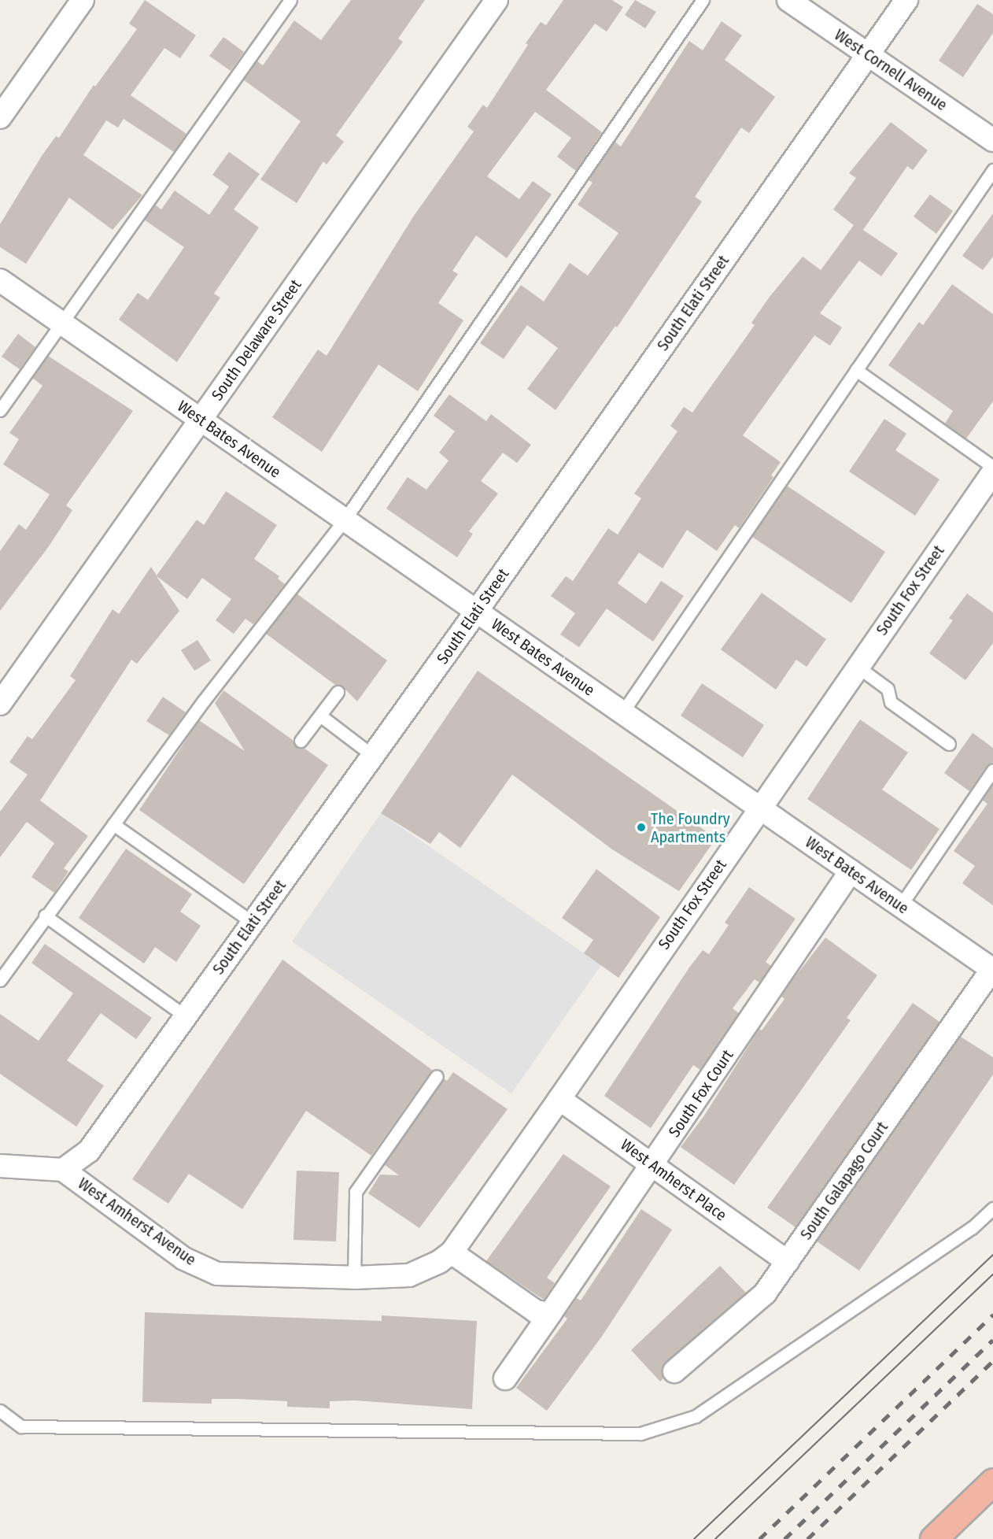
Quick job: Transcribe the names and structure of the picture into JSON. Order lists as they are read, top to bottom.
{
  "streets": {
    "street": [
      "West Cornell Avenue",
      "South Elati Street",
      "South Delaware Street",
      "West Bates Avenue",
      "South Fox Street",
      "South Fox Court",
      "West Amherst Place",
      "South Galapago Court",
      "West Amherst Avenue"
    ]
  },
  "crossings": [
    ["West Cornell Avenue", "South Elati Street"],
    ["South Elati Street", "West Bates Avenue"],
    ["South Elati Street", "West Amherst Avenue"],
    ["South Delaware Street", "West Bates Avenue"],
    ["West Bates Avenue", "South Fox Street"],
    ["West Bates Avenue", "South Fox Court"],
    ["West Bates Avenue", "South Galapago Court"],
    ["South Fox Street", "West Amherst Place"],
    ["South Fox Street", "West Amherst Avenue"],
    ["South Fox Court", "West Amherst Place"],
    ["West Amherst Place", "South Galapago Court"]
  ],
  "places": ["The Foundry Apartments"]
}
